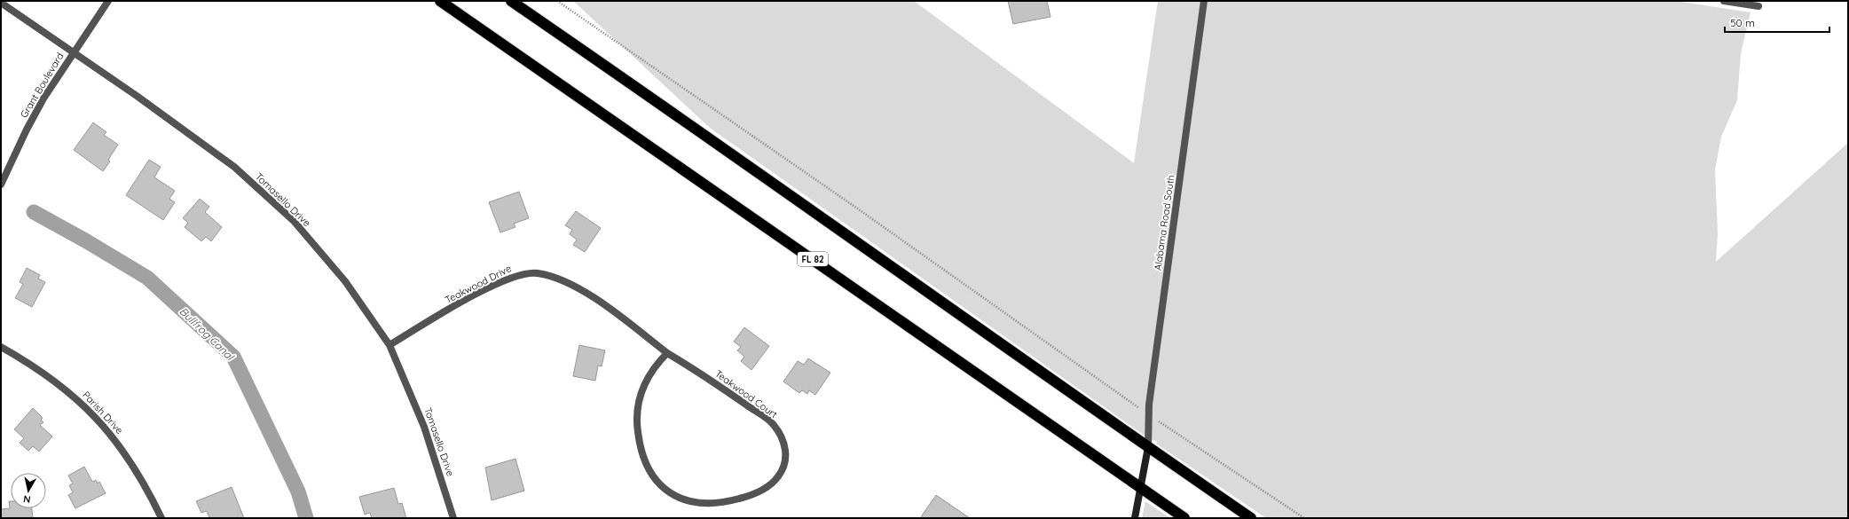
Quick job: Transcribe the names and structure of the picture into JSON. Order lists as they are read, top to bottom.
{
  "streets": {
    "highway": ["FL 82"],
    "street": [
      "Grant Boulevard",
      "Tomasello Drive",
      "Alabama Road South",
      "Teakwood Drive",
      "Teakwood Court",
      "Parish Drive"
    ]
  },
  "crossings": [
    ["Grant Boulevard", "Tomasello Drive"],
    ["Tomasello Drive", "Teakwood Drive"],
    ["Teakwood Drive", "Teakwood Court"]
  ],
  "water": ["Bullfrog Canal"],
  "scale_bar": "50 m",
  "north": "bottom"
}
